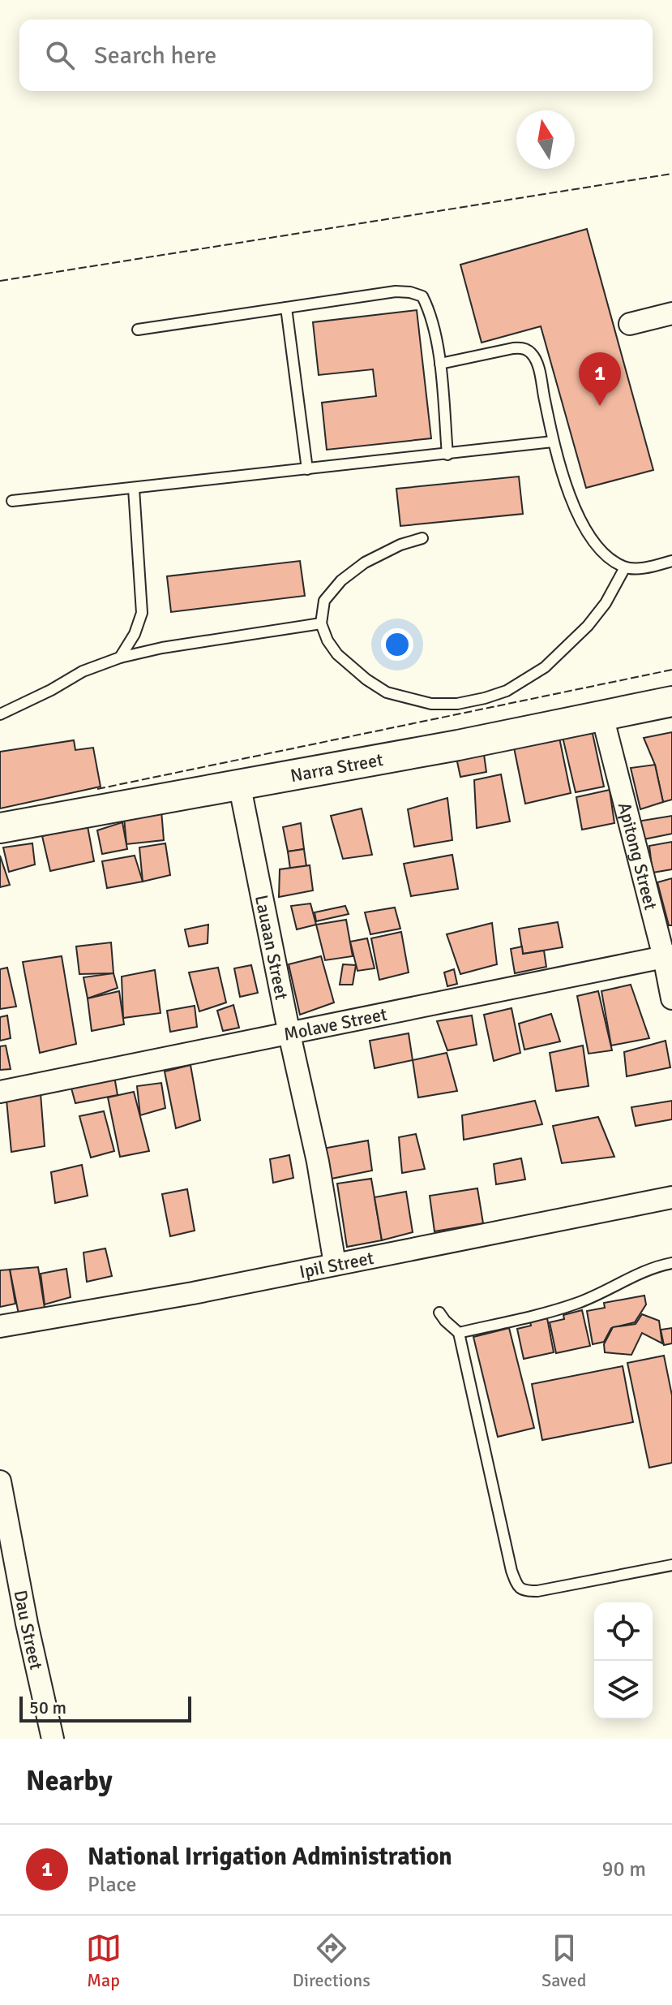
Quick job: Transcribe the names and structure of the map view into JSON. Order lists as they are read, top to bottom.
{
  "streets": {
    "street": [
      "Narra Street",
      "Apitong Street",
      "Lauaan Street",
      "Molave Street",
      "Ipil Street",
      "Dau Street"
    ]
  },
  "crossings": [
    ["Narra Street", "Apitong Street"],
    ["Narra Street", "Lauaan Street"],
    ["Apitong Street", "Molave Street"],
    ["Lauaan Street", "Molave Street"],
    ["Lauaan Street", "Ipil Street"]
  ],
  "scale_bar": "50 m",
  "north": "top",
  "page": {
    "search": "Search here",
    "pins": "1",
    "scale": "50 m",
    "heading": "Nearby",
    "list": [
      {
        "mark": "1",
        "name": "National Irrigation Administration",
        "note": "Place",
        "value": "90 m"
      }
    ],
    "nav": ["Map", "Directions", "Saved"]
  }
}
